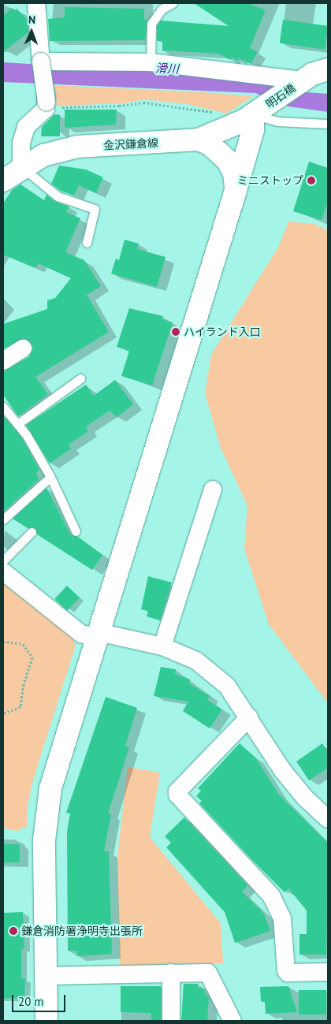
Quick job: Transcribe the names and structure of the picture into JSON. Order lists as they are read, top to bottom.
{
  "streets": {
    "street": ["明石橋", "金沢鎌倉線"]
  },
  "crossings": [
    ["明石橋", "金沢鎌倉線"]
  ],
  "water": ["滑川"],
  "places": ["ミニストップ", "ハイランド入口", "鎌倉消防署浄明寺出張所"],
  "scale_bar": "20 m",
  "north": "top"
}
